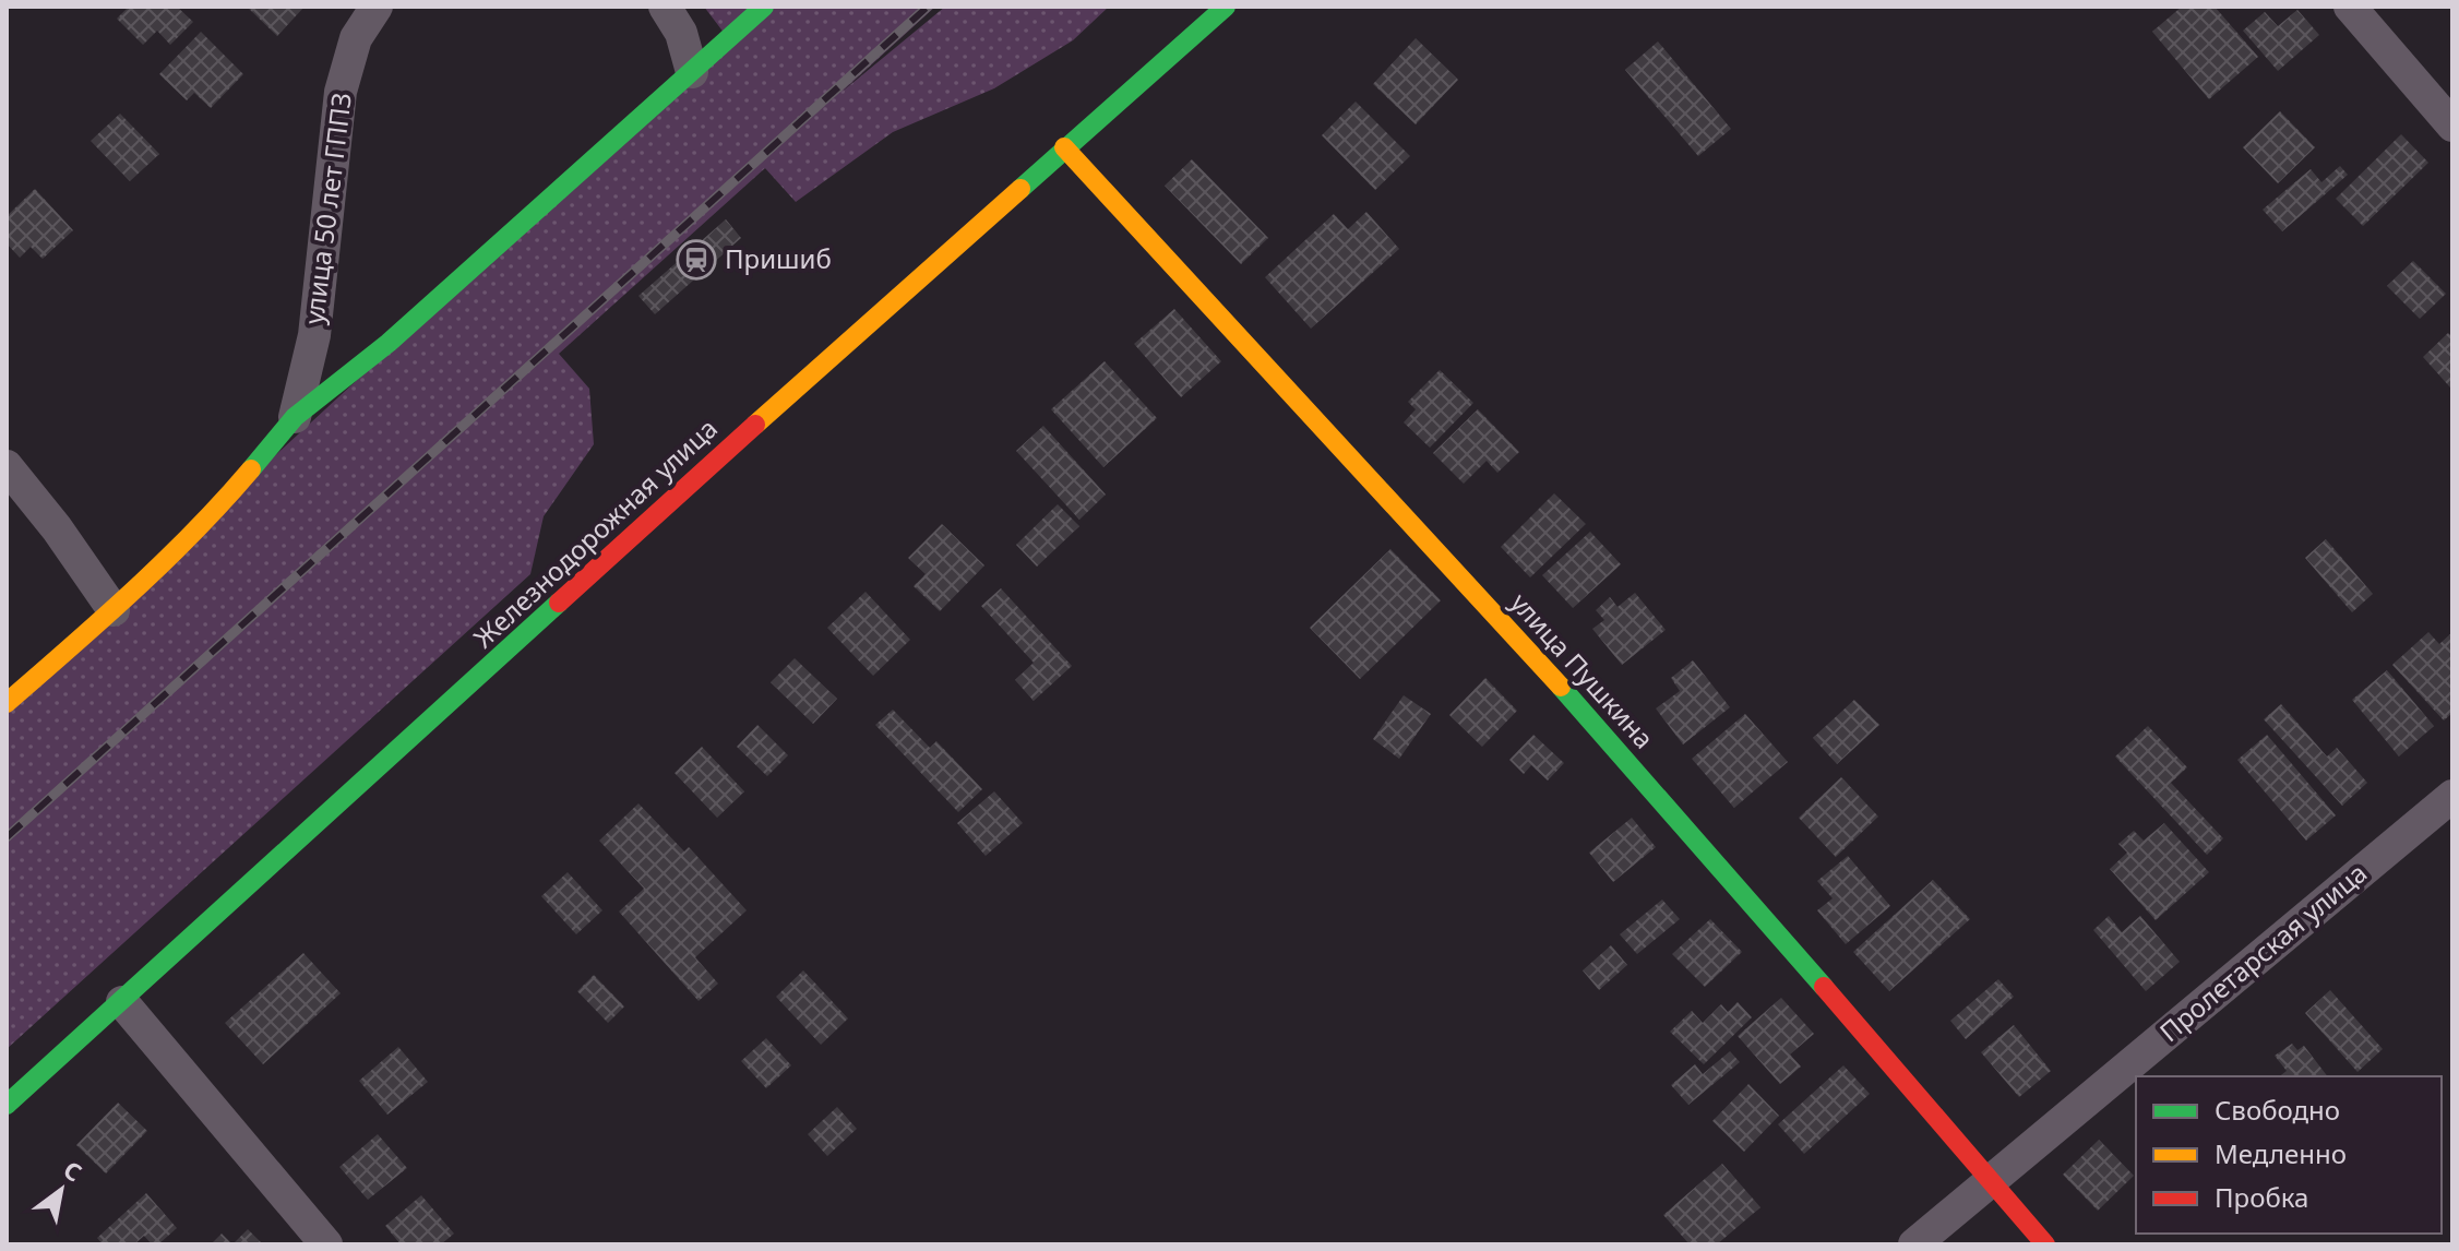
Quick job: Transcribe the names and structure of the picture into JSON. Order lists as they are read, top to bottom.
{
  "streets": {
    "street": [
      "улица 50 лет ГППЗ",
      "Железнодорожная улица",
      "улица Пушкина",
      "Пролетарская улица"
    ]
  },
  "crossings": [
    ["Железнодорожная улица", "улица Пушкина"],
    ["улица Пушкина", "Пролетарская улица"]
  ],
  "places": {
    "station": ["Пришиб"]
  },
  "legend": ["Свободно", "Медленно", "Пробка"],
  "north": "top right"
}
